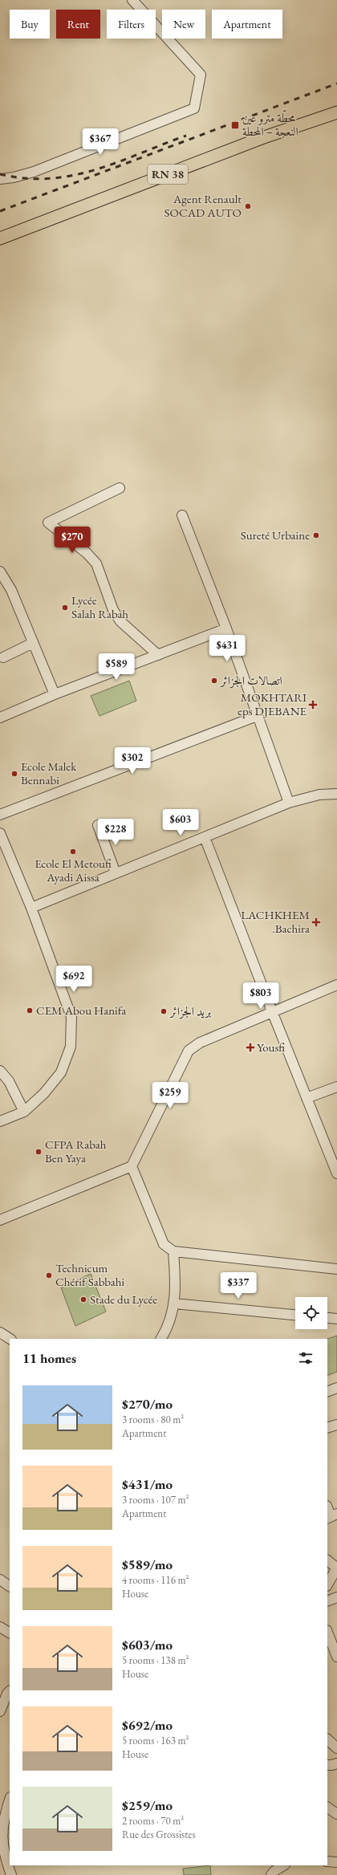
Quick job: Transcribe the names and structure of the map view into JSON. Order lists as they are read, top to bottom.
{
  "streets": {
    "main road": ["RN 38"]
  },
  "places": {
    "transit": ["محطّة مترو عين النعجة – المحطة"],
    "other": [
      "Agent Renault SOCAD AUTO",
      "Sureté Urbaine",
      "Lycée Salah Rabah",
      "اتصالات الجزائر",
      "Ecole Malek Bennabi",
      "Ecole El Metoufi Ayadi Aissa",
      "CEM Abou Hanifa",
      "بريد الجزائر",
      "CFPA Rabah Ben Yaya",
      "Technicum Chérif Sabbahi",
      "Stade du Lycée"
    ],
    "health": ["MOKHTARI eps DJEBANE", "LACHKHEM .Bachira", "Yousfi"]
  },
  "page": {
    "chip": [
      "Buy",
      "Rent",
      "Filters",
      "New",
      "Apartment"
    ],
    "price": [
      "$367",
      "$270",
      "$431",
      "$589",
      "$302",
      "$603",
      "$228",
      "$692",
      "$803",
      "$259",
      "$337"
    ],
    "heading": "11 homes",
    "list": [
      {
        "name": "$270/mo",
        "note": "3 rooms · 80 m² · Apartment"
      },
      {
        "name": "$431/mo",
        "note": "3 rooms · 107 m² · Apartment"
      },
      {
        "name": "$589/mo",
        "note": "4 rooms · 116 m² · House"
      },
      {
        "name": "$603/mo",
        "note": "5 rooms · 138 m² · House"
      },
      {
        "name": "$692/mo",
        "note": "5 rooms · 163 m² · House"
      },
      {
        "name": "$259/mo",
        "note": "2 rooms · 70 m² · Rue des Grossistes"
      }
    ]
  }
}
